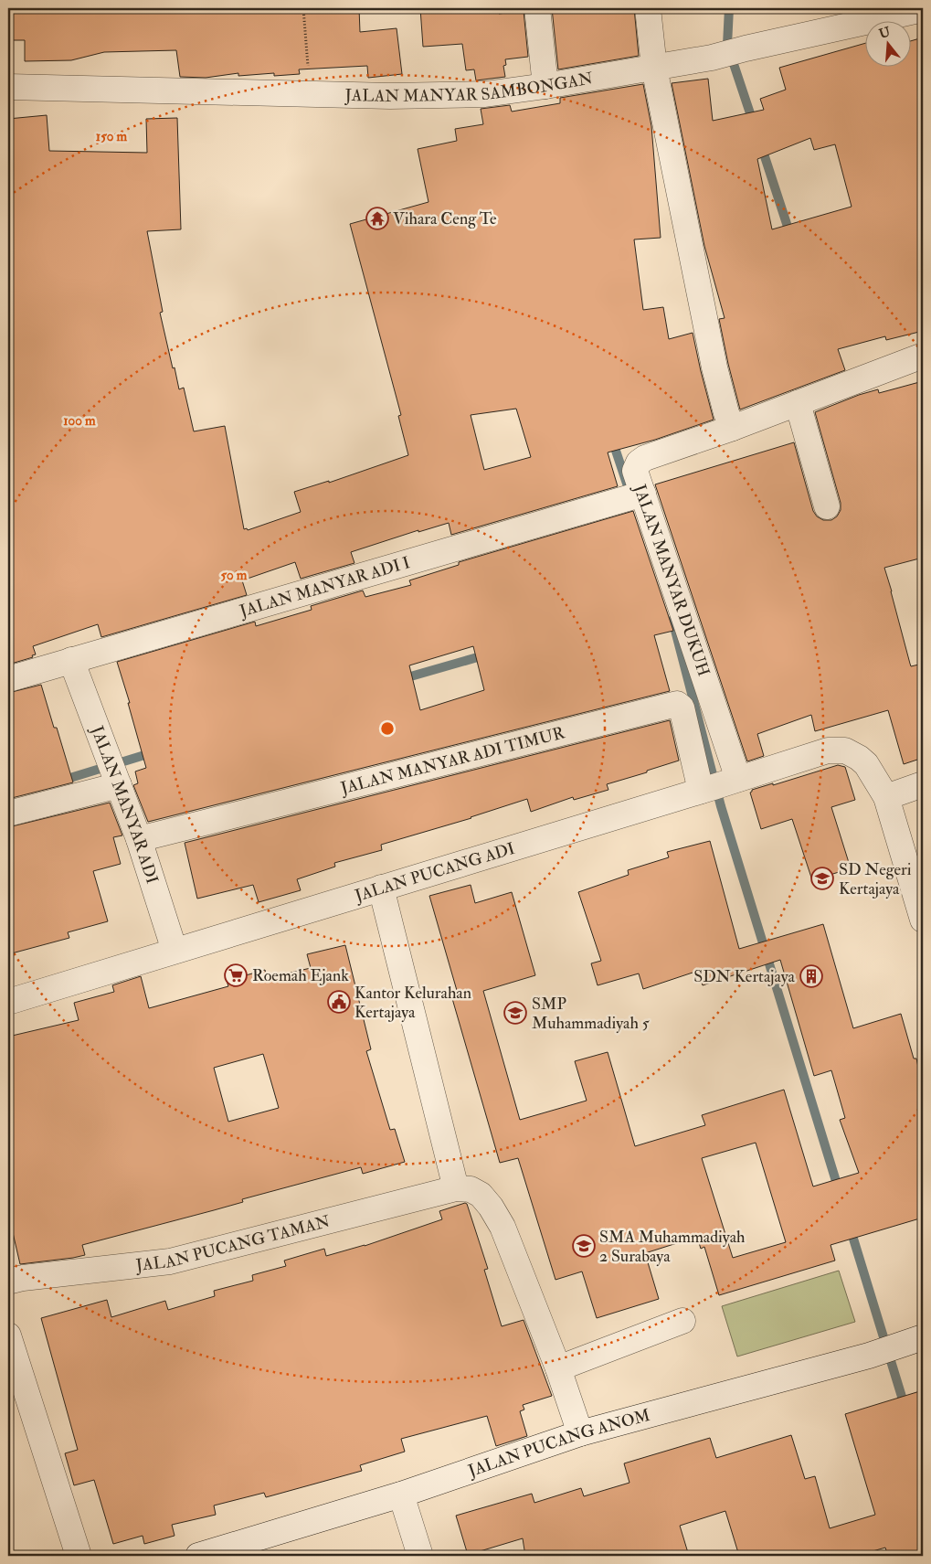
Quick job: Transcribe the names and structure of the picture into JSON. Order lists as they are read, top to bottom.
{
  "streets": {
    "street": [
      "JALAN MANYAR SAMBONGAN",
      "JALAN MANYAR DUKUH",
      "JALAN MANYAR ADI I",
      "JALAN MANYAR ADI TIMUR",
      "JALAN MANYAR ADI",
      "JALAN PUCANG ADI",
      "JALAN PUCANG TAMAN",
      "JALAN PUCANG ANOM"
    ]
  },
  "crossings": [
    ["JALAN MANYAR DUKUH", "JALAN MANYAR ADI I"],
    ["JALAN MANYAR DUKUH", "JALAN MANYAR ADI TIMUR"],
    ["JALAN MANYAR DUKUH", "JALAN PUCANG ADI"],
    ["JALAN MANYAR ADI I", "JALAN MANYAR ADI"],
    ["JALAN MANYAR ADI TIMUR", "JALAN MANYAR ADI"],
    ["JALAN MANYAR ADI TIMUR", "JALAN PUCANG ADI"],
    ["JALAN MANYAR ADI", "JALAN PUCANG ADI"],
    ["JALAN PUCANG TAMAN", "JALAN PUCANG ANOM"]
  ],
  "places": {
    "temple": ["Vihara Ceng Te"],
    "school or university": ["SD Negeri Kertajaya", "SMP Muhammadiyah 5", "SMA Muhammadiyah 2 Surabaya"],
    "supermarket": ["Roemah Ejank"],
    "building": ["SDN Kertajaya"],
    "public building": ["Kantor Kelurahan Kertajaya"]
  },
  "north": "top",
  "rings": ["150 m", "100 m", "50 m"]
}
